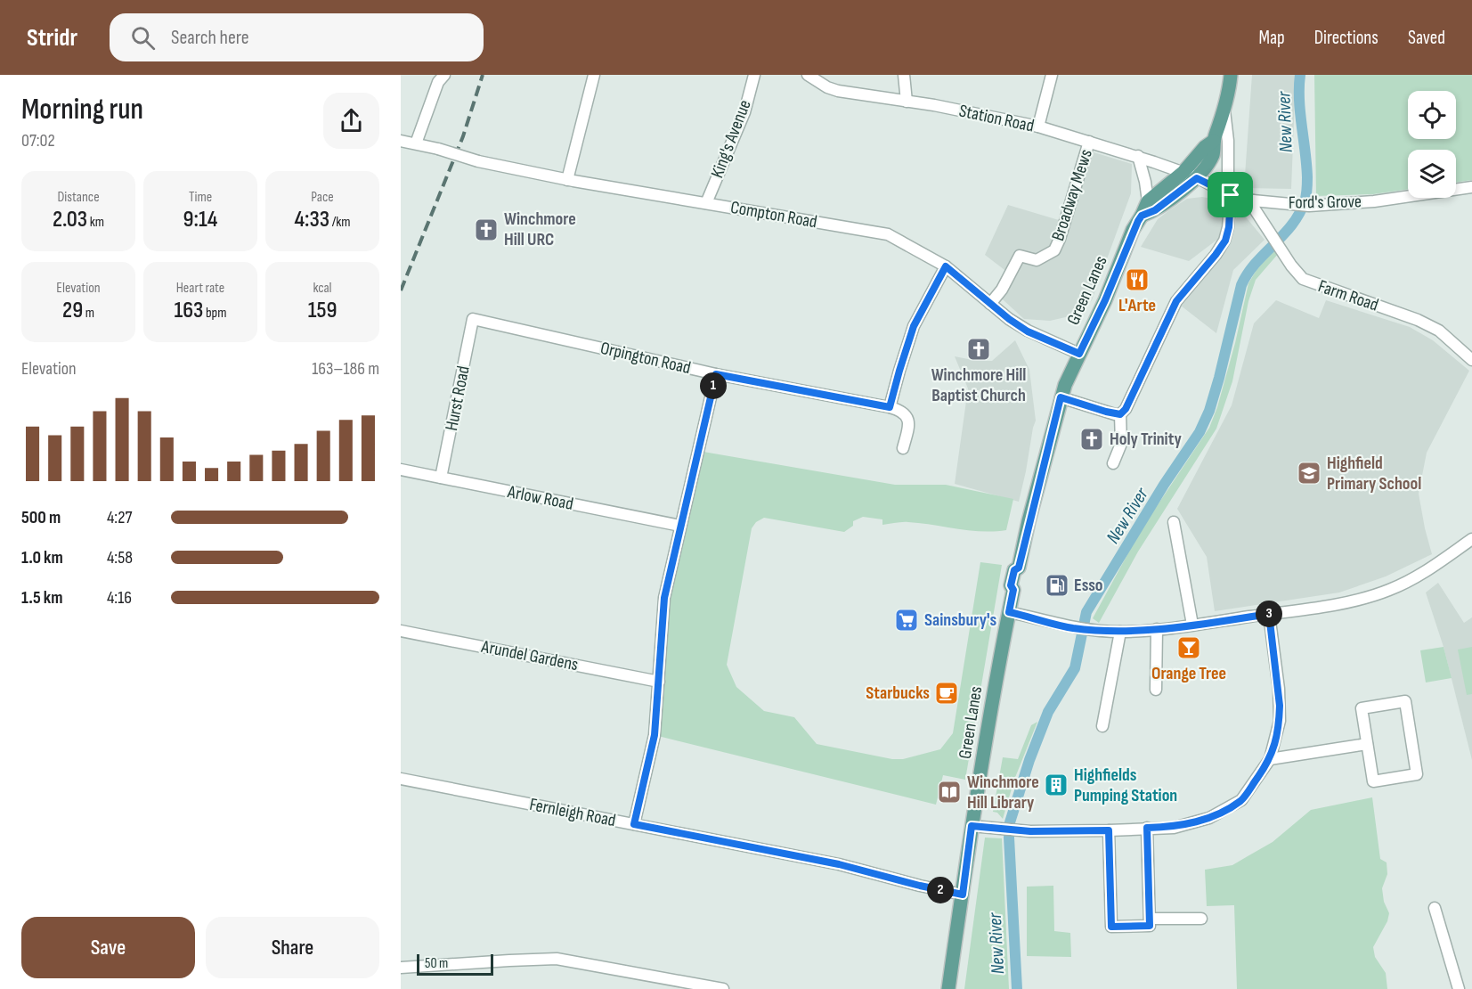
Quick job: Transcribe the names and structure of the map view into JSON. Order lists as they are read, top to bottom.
{
  "streets": {
    "main road": ["Green Lanes"],
    "street": [
      "Station Road",
      "King's Avenue",
      "Broadway Mews",
      "Ford's Grove",
      "Compton Road",
      "Farm Road",
      "Orpington Road",
      "Hurst Road",
      "Arlow Road",
      "Arundel Gardens",
      "Fernleigh Road"
    ]
  },
  "crossings": [
    ["Station Road", "Broadway Mews"],
    ["Station Road", "Ford's Grove"],
    ["Station Road", "Green Lanes"],
    ["King's Avenue", "Compton Road"],
    ["Broadway Mews", "Compton Road"],
    ["Ford's Grove", "Green Lanes"],
    ["Ford's Grove", "Farm Road"],
    ["Compton Road", "Green Lanes"],
    ["Green Lanes", "Fernleigh Road"],
    ["Orpington Road", "Hurst Road"],
    ["Hurst Road", "Arlow Road"]
  ],
  "water": ["New River"],
  "places": {
    "church": ["Winchmore Hill URC", "Winchmore Hill Baptist Church", "Holy Trinity"],
    "restaurant": ["L'Arte"],
    "school or university": ["Highfield Primary School"],
    "fuel station": ["Esso"],
    "supermarket": ["Sainsbury's"],
    "bar": ["Orange Tree"],
    "cafe": ["Starbucks"],
    "building": ["Highfields Pumping Station"],
    "library": ["Winchmore Hill Library"]
  },
  "scale_bar": "50 m",
  "page": {
    "header": "Stridr",
    "search": "Search here",
    "nav": ["Map", "Directions", "Saved"],
    "heading": ["Morning run", "07:02"],
    "stats": [
      ["Distance", "2.03 km"],
      ["Time", "9:14"],
      ["Pace", "4:33 /km"],
      ["Elevation", "29 m"],
      ["Heart rate", "163 bpm"],
      ["kcal", "159"]
    ],
    "chart": ["Elevation", "163–186 m"],
    "pins": ["1", "3", "2"],
    "list": [
      {
        "name": "500 m",
        "note": "4:27"
      },
      {
        "name": "1.0 km",
        "note": "4:58"
      },
      {
        "name": "1.5 km",
        "note": "4:16"
      }
    ],
    "buttons": ["Save", "Share"],
    "scale": "50 m"
  }
}
